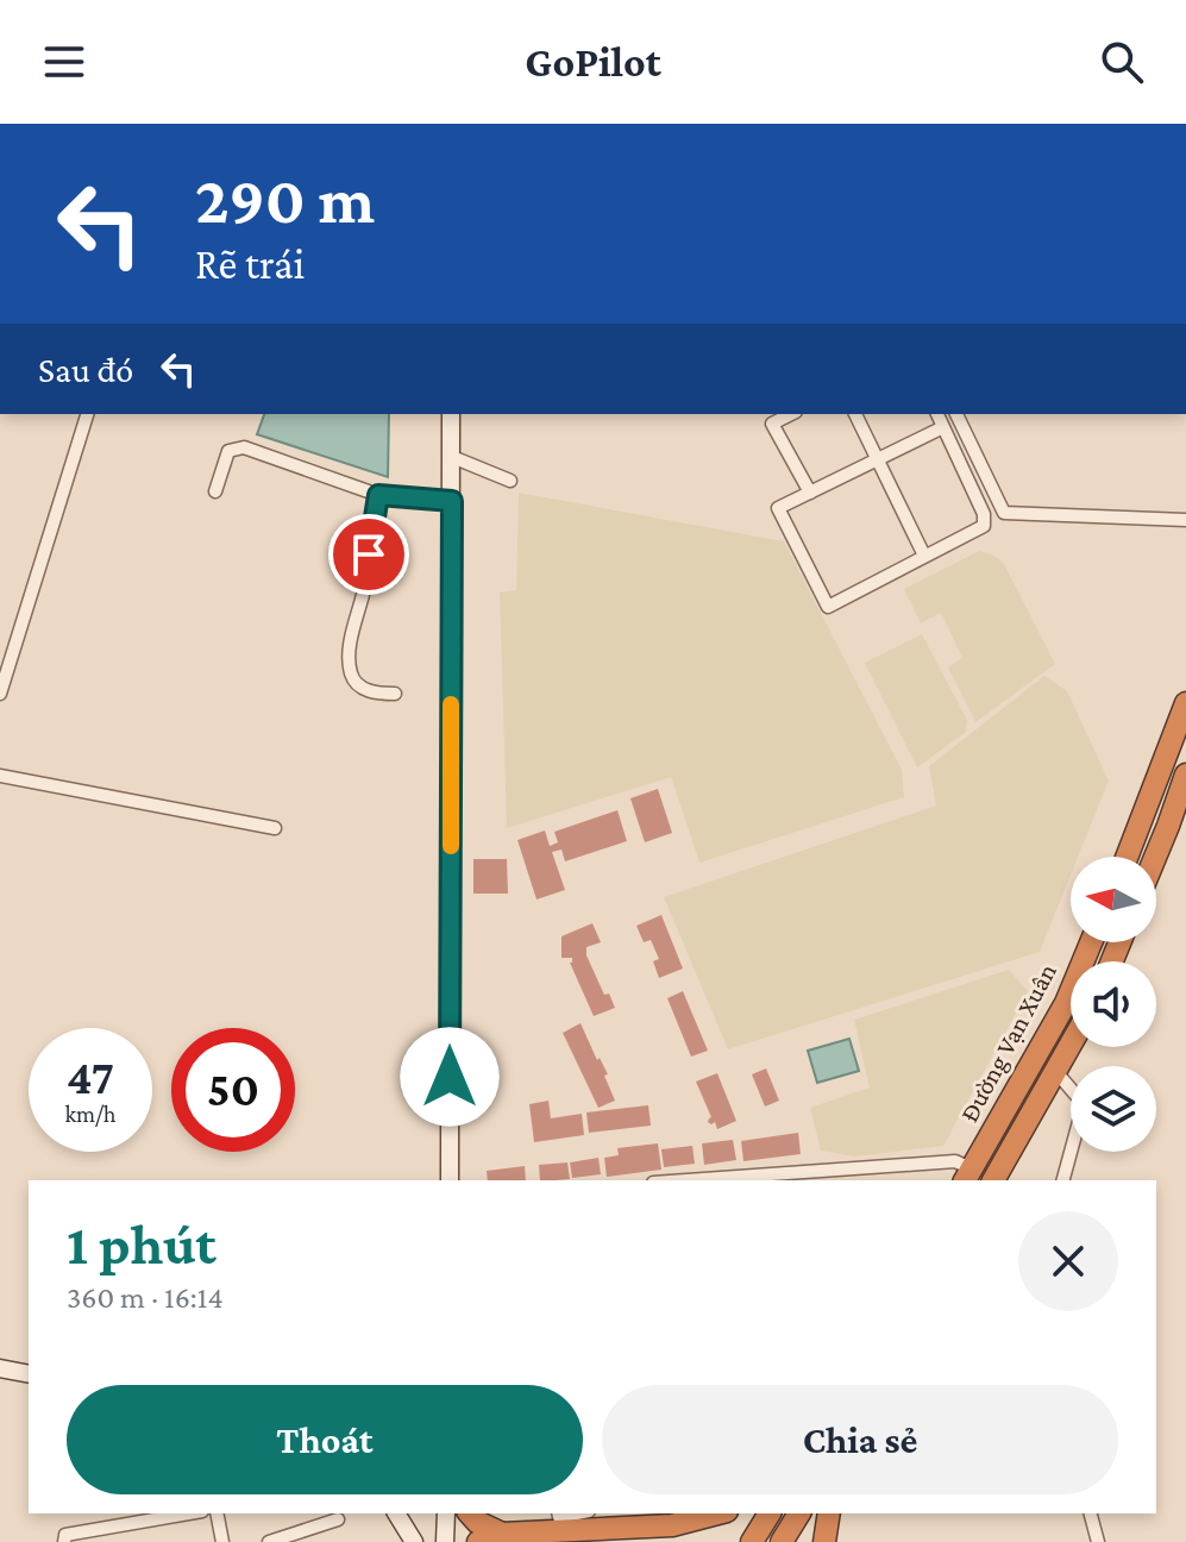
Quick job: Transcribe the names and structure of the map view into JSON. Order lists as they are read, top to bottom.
{
  "streets": {
    "highway": ["Đường Vạn Xuân"]
  },
  "north": "left",
  "page": {
    "header": "GoPilot",
    "turn": ["290 m", "Rẽ trái"],
    "then": "Sau đó",
    "speed": "47 km/h",
    "limit": "50",
    "heading": ["1 phút", "360 m · 16:14"],
    "buttons": ["Thoát", "Chia sẻ"]
  }
}
